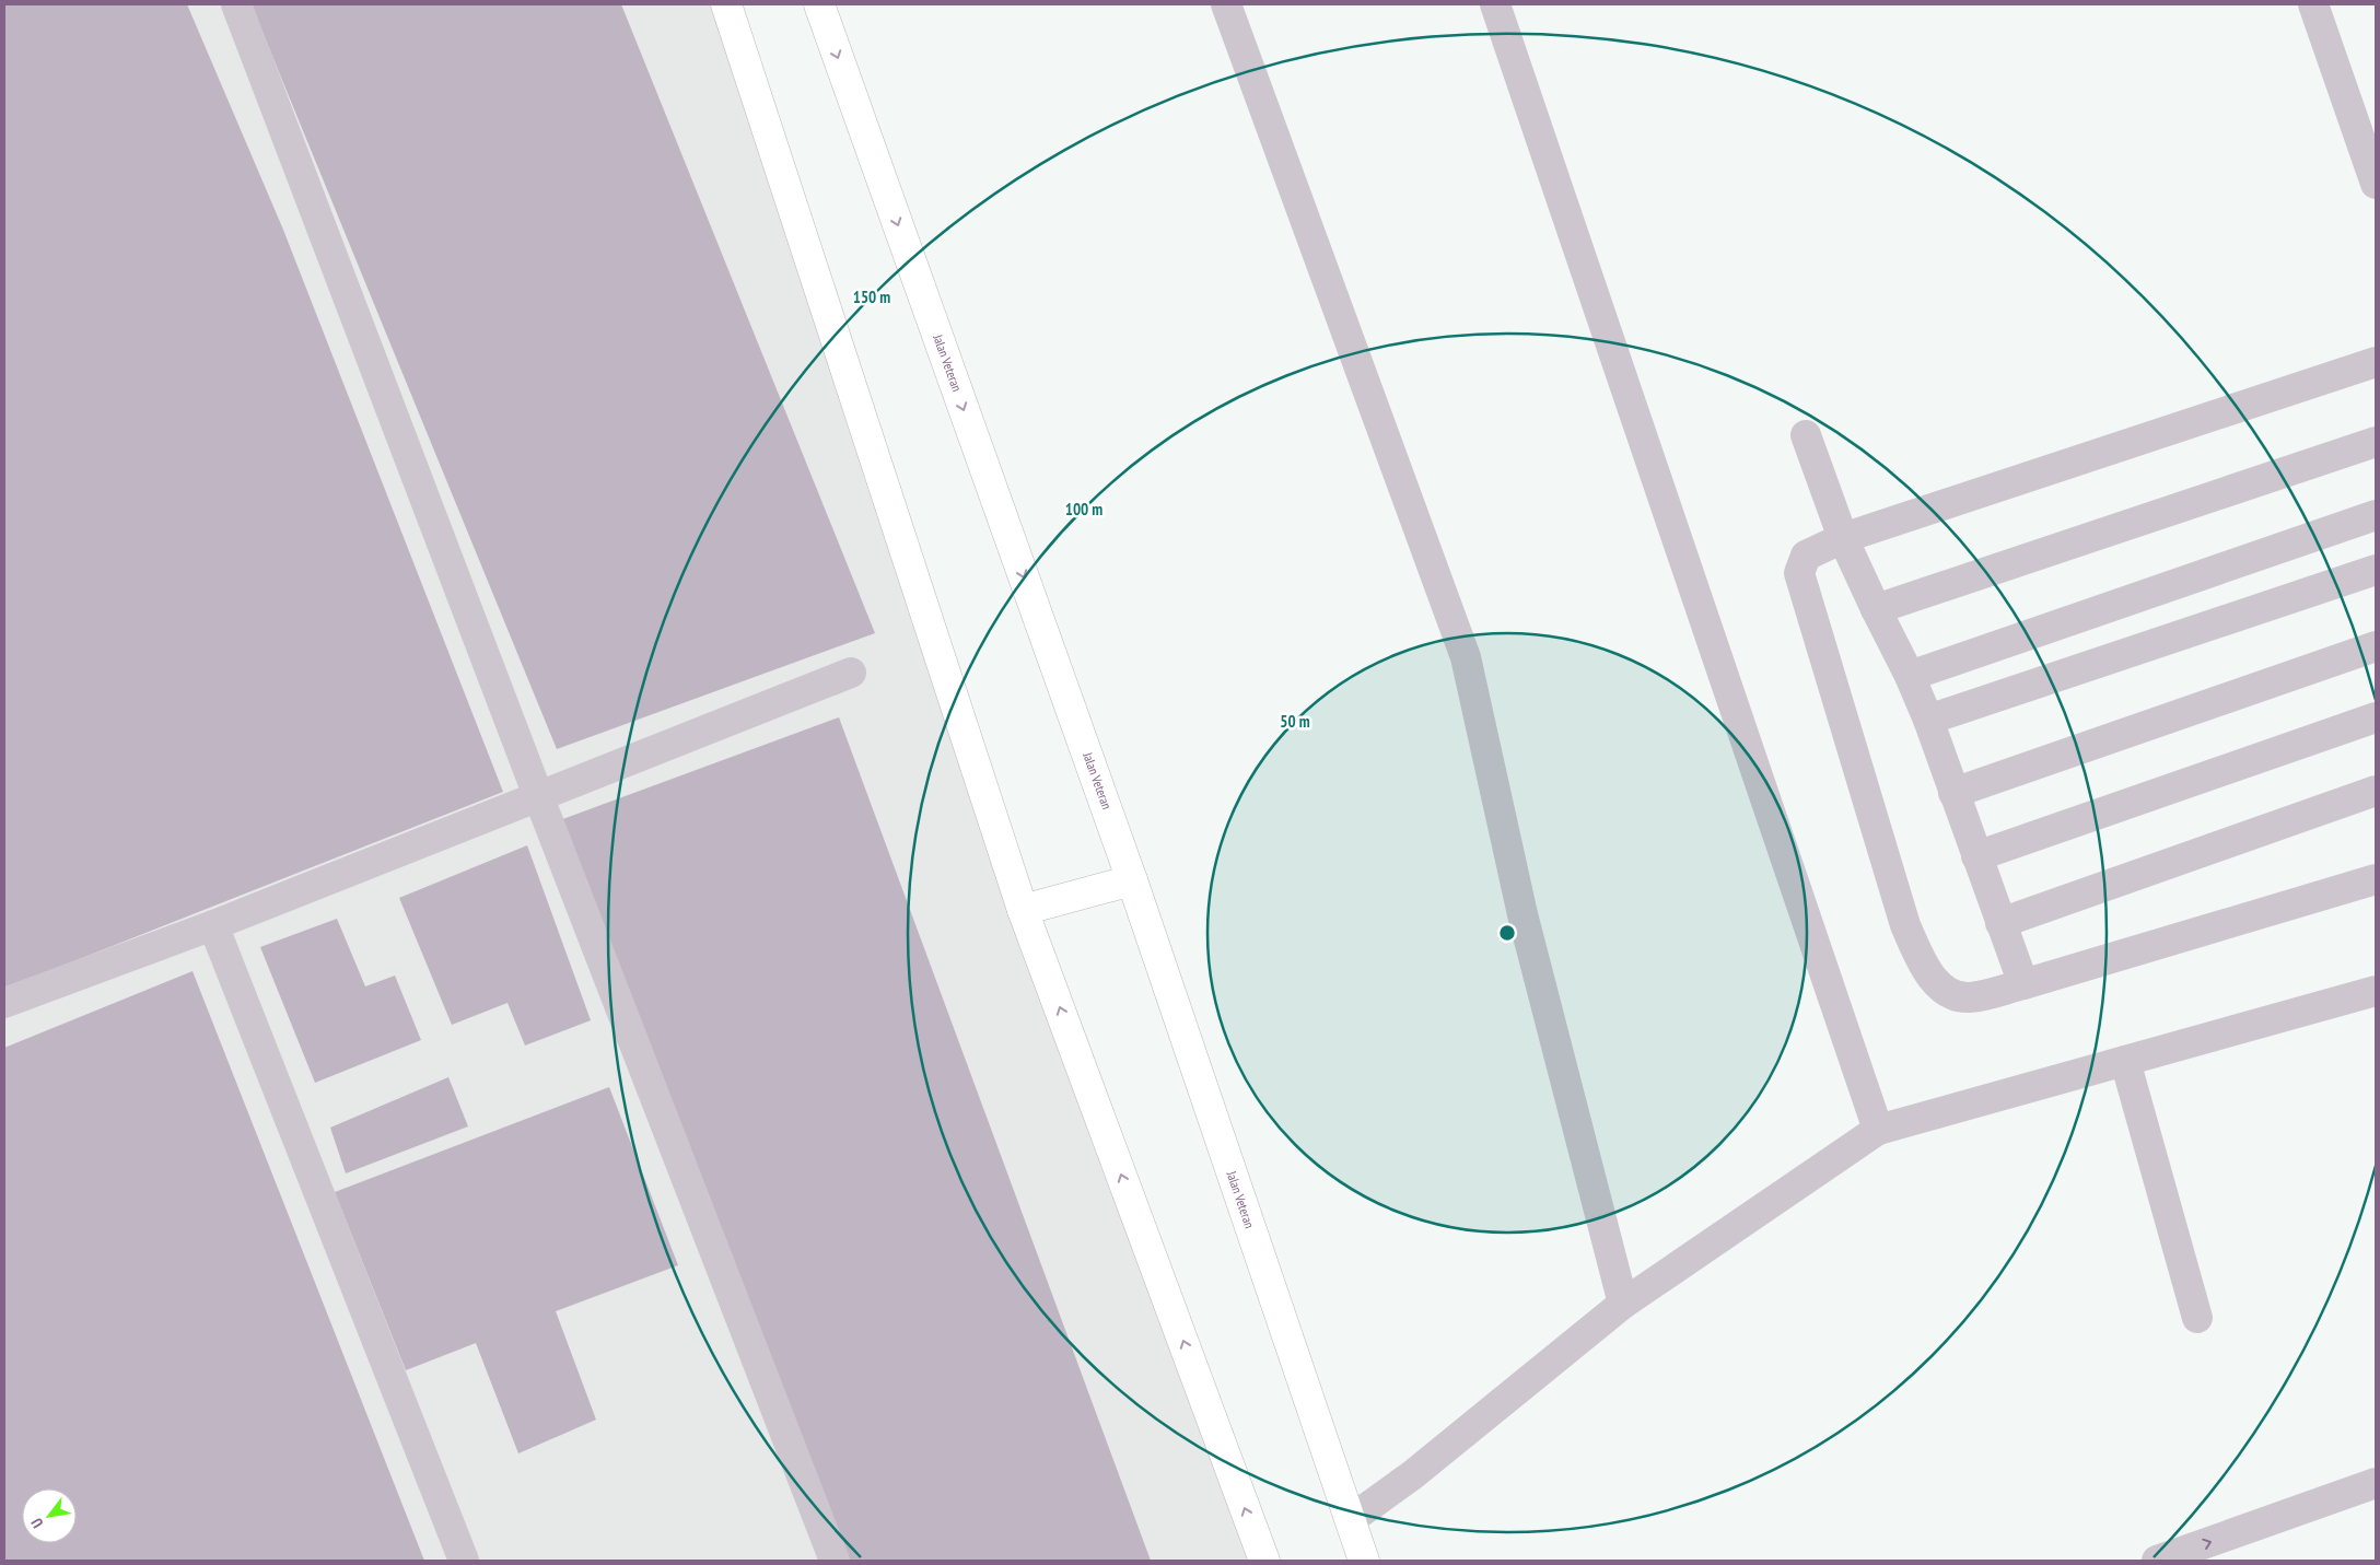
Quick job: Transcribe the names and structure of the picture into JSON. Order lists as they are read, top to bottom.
{
  "streets": {
    "main road": ["Jalan Veteran"]
  },
  "north": "bottom left",
  "rings": ["150 m", "100 m", "50 m"]
}
